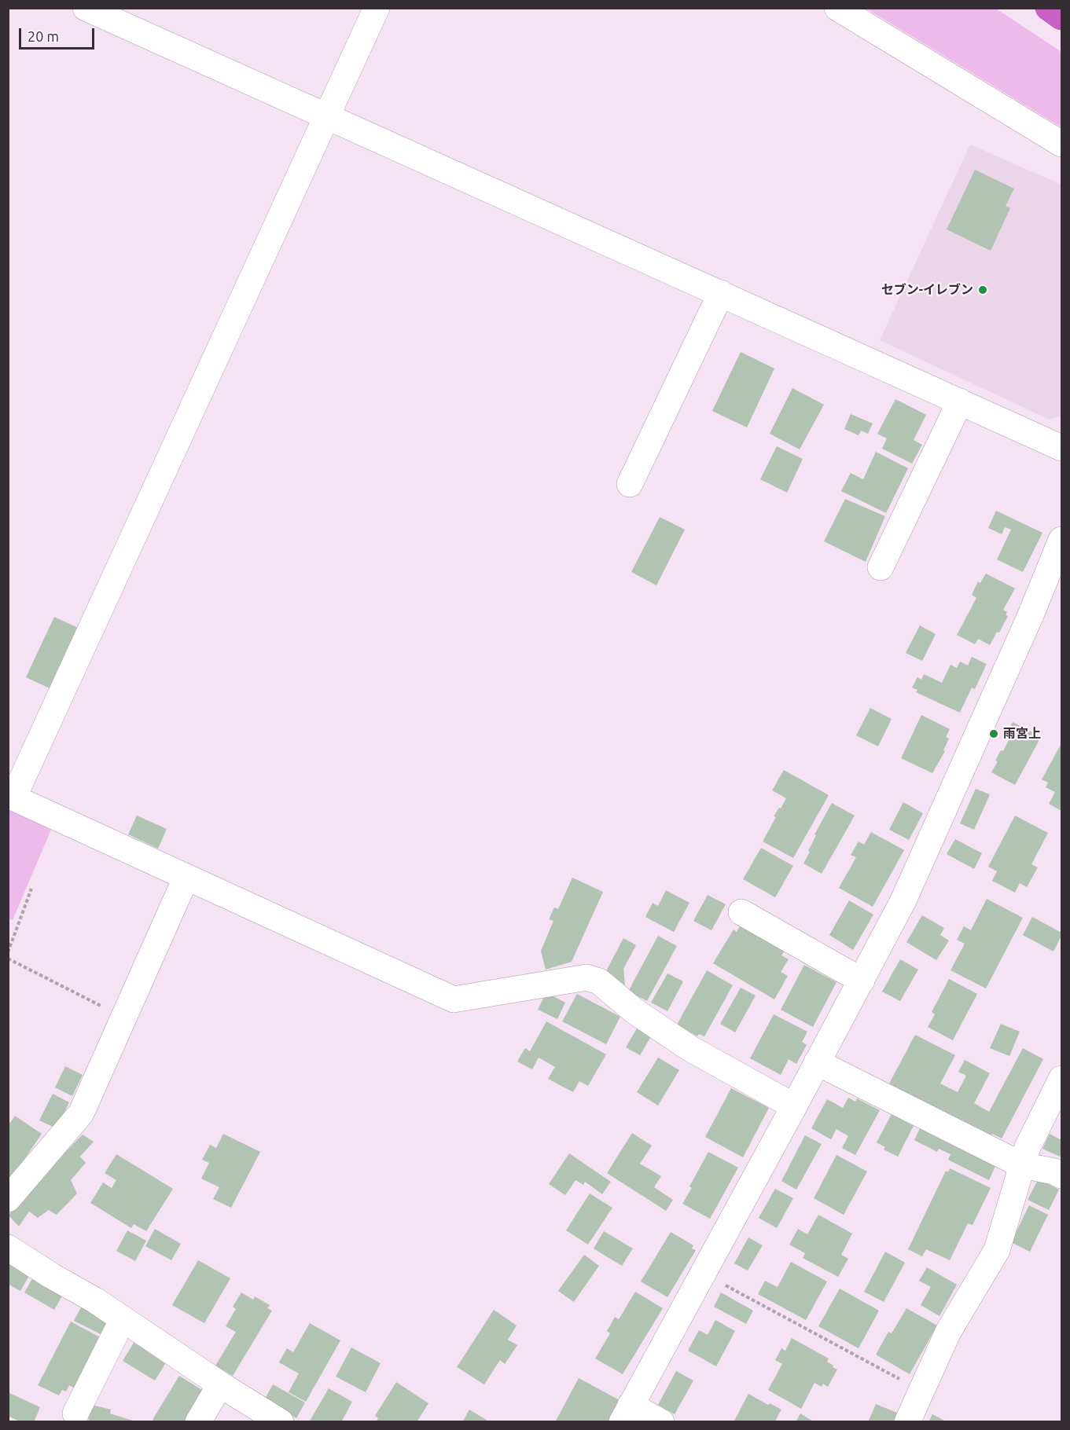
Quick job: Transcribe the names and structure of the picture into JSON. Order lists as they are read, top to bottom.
{
  "places": ["セブン-イレブン", "雨宮上"],
  "scale_bar": "20 m"
}
